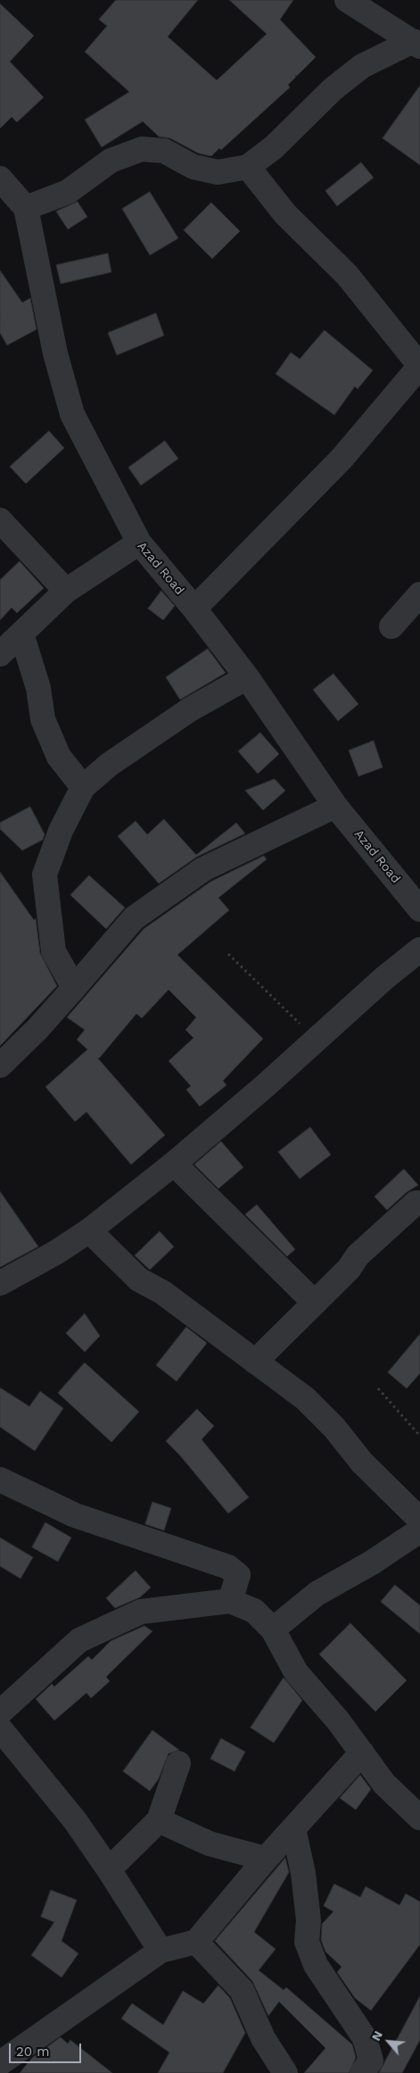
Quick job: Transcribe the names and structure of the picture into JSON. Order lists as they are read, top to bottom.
{
  "streets": {
    "street": ["Azad Road"]
  },
  "scale_bar": "20 m",
  "north": "top left"
}
